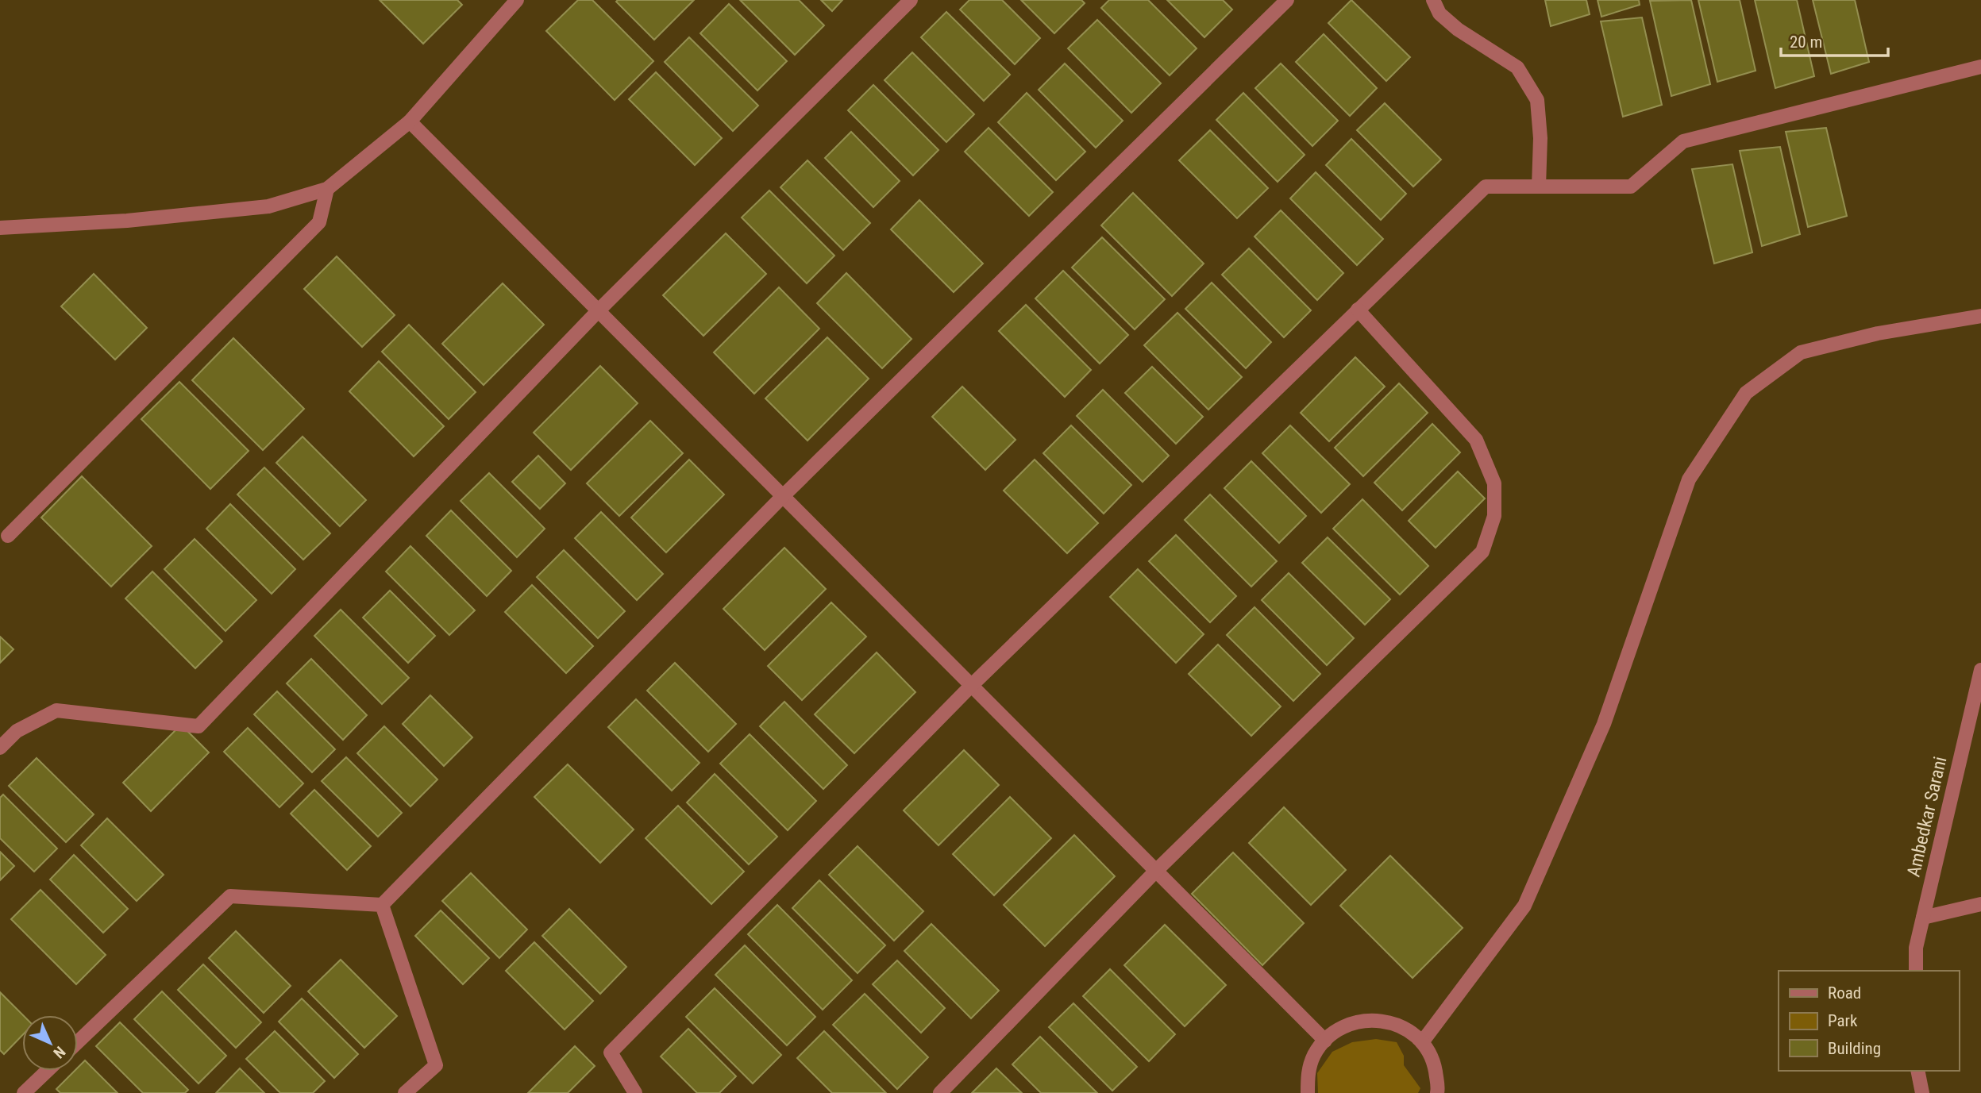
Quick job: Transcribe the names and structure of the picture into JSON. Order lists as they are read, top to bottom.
{
  "streets": {
    "street": ["Ambedkar Sarani"]
  },
  "legend": ["Road", "Park", "Building"],
  "scale_bar": "20 m",
  "north": "bottom right"
}
